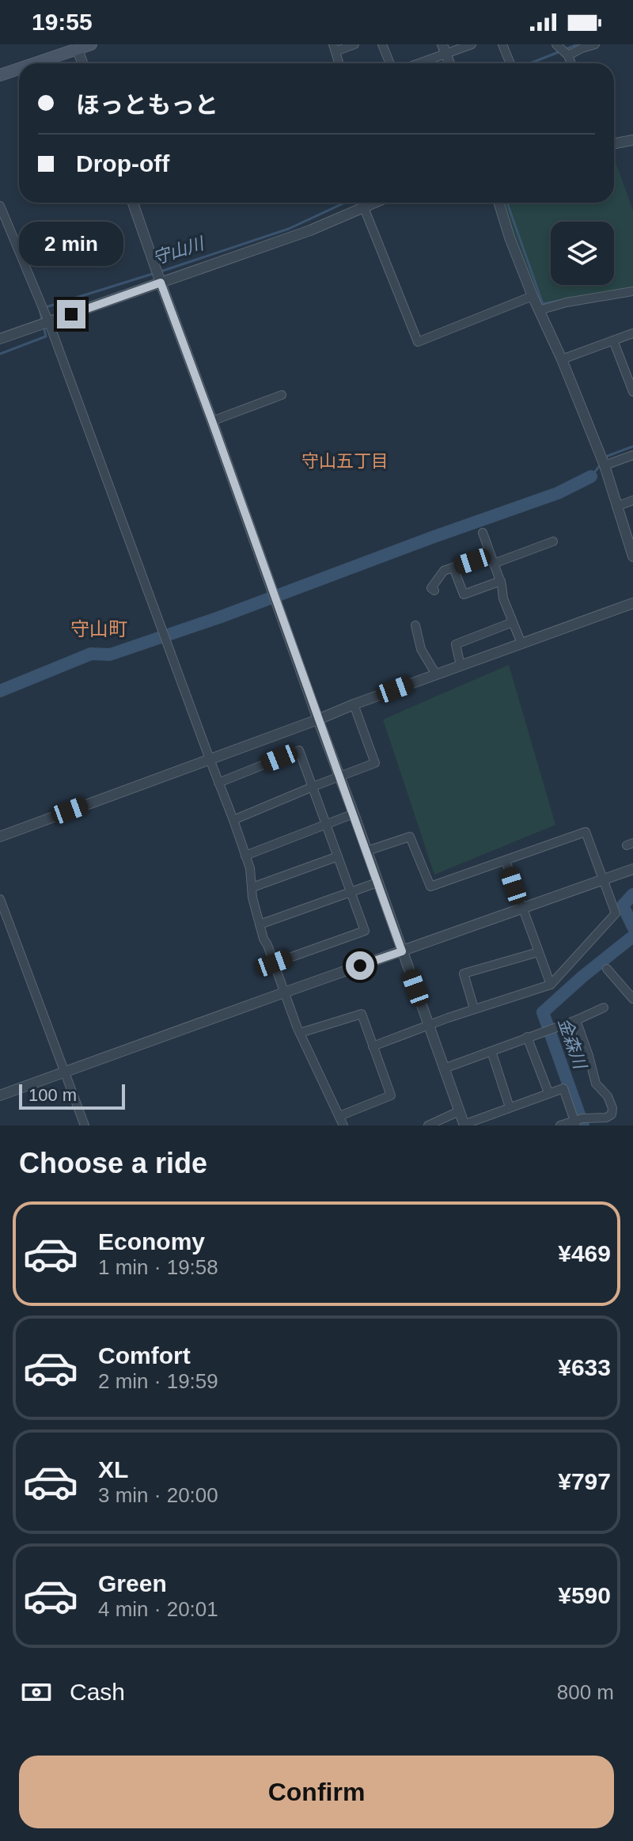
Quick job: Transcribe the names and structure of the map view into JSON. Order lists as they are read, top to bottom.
{
  "districts": ["守山五丁目", "守山町"],
  "water": ["守山川", "金森川"],
  "scale_bar": "100 m",
  "page": {
    "status": "19:55",
    "banner": ["ほっともっと", "Drop-off"],
    "bubble": "2 min",
    "scale": "100 m",
    "heading": "Choose a ride",
    "list": [
      {
        "name": "Economy",
        "note": "1 min · 19:58",
        "value": "¥469"
      },
      {
        "name": "Comfort",
        "note": "2 min · 19:59",
        "value": "¥633"
      },
      {
        "name": "XL",
        "note": "3 min · 20:00",
        "value": "¥797"
      },
      {
        "name": "Green",
        "note": "4 min · 20:01",
        "value": "¥590"
      }
    ],
    "pay": ["Cash", "800 m"],
    "buttons": "Confirm"
  }
}
